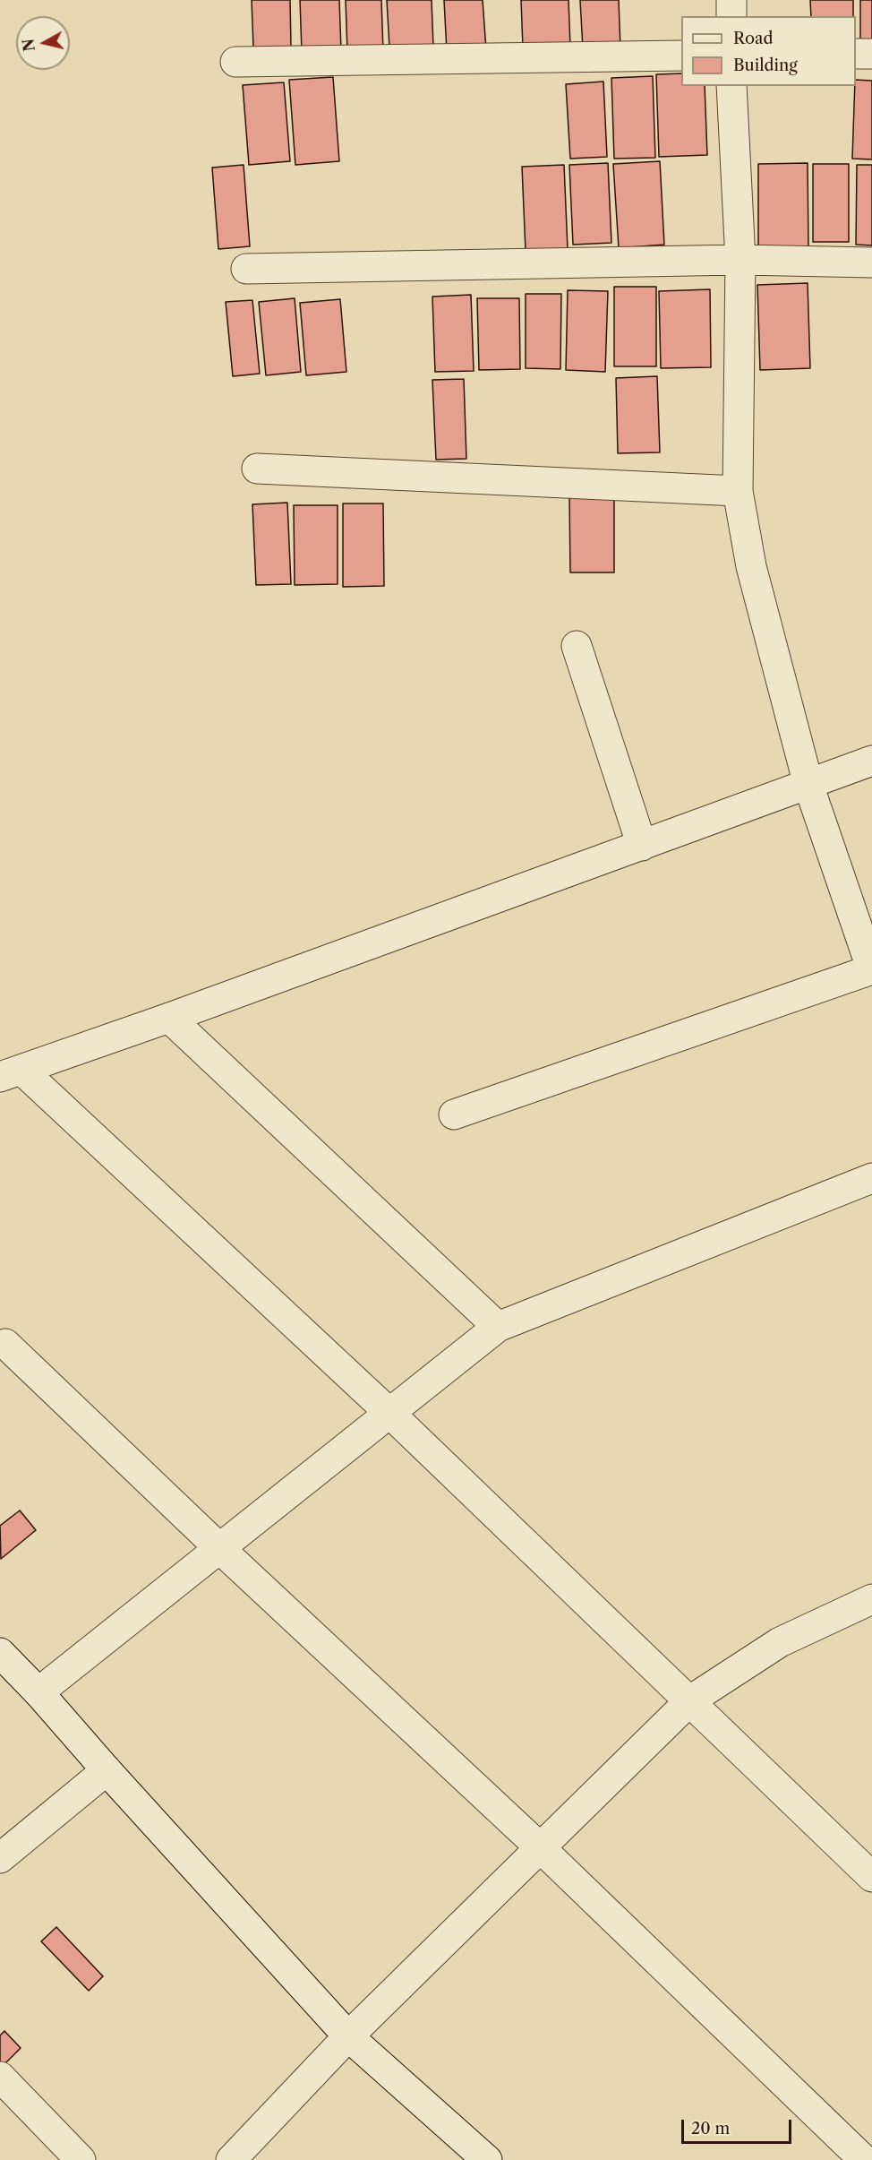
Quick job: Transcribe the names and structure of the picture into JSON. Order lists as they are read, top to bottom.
{
  "legend": ["Road", "Building"],
  "scale_bar": "20 m",
  "north": "left"
}
